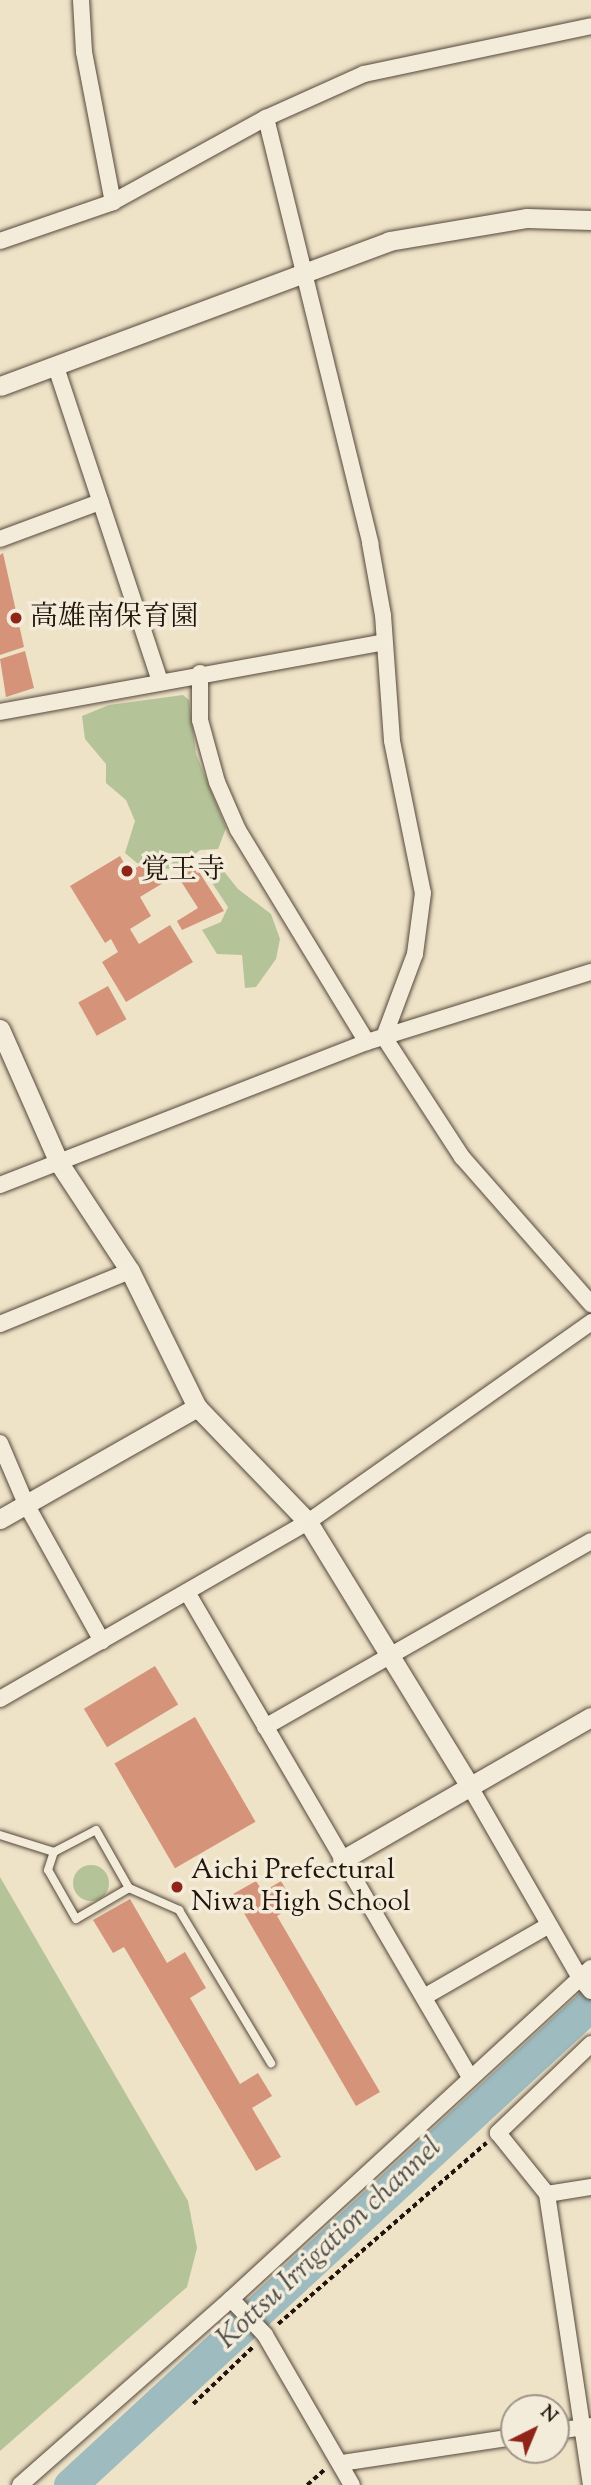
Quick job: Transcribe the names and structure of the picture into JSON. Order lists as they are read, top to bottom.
{
  "water": ["Kottsu Irrigation channel"],
  "places": ["高雄南保育園", "覚王寺", "Aichi Prefectural Niwa High School"],
  "north": "top right"
}
